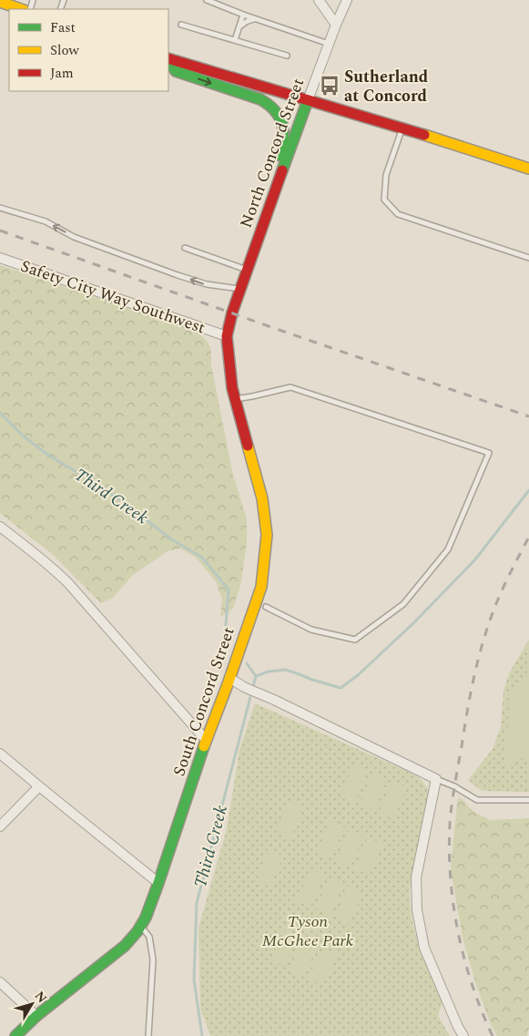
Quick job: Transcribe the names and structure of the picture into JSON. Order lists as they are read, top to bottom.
{
  "streets": {
    "street": ["North Concord Street", "Safety City Way Southwest", "South Concord Street"]
  },
  "crossings": [
    ["North Concord Street", "South Concord Street"],
    ["Safety City Way Southwest", "South Concord Street"]
  ],
  "water": ["Third Creek"],
  "parks": ["Tyson McGhee Park"],
  "places": {
    "bus stop": ["Sutherland at Concord"]
  },
  "legend": ["Fast", "Slow", "Jam"],
  "north": "top right"
}
